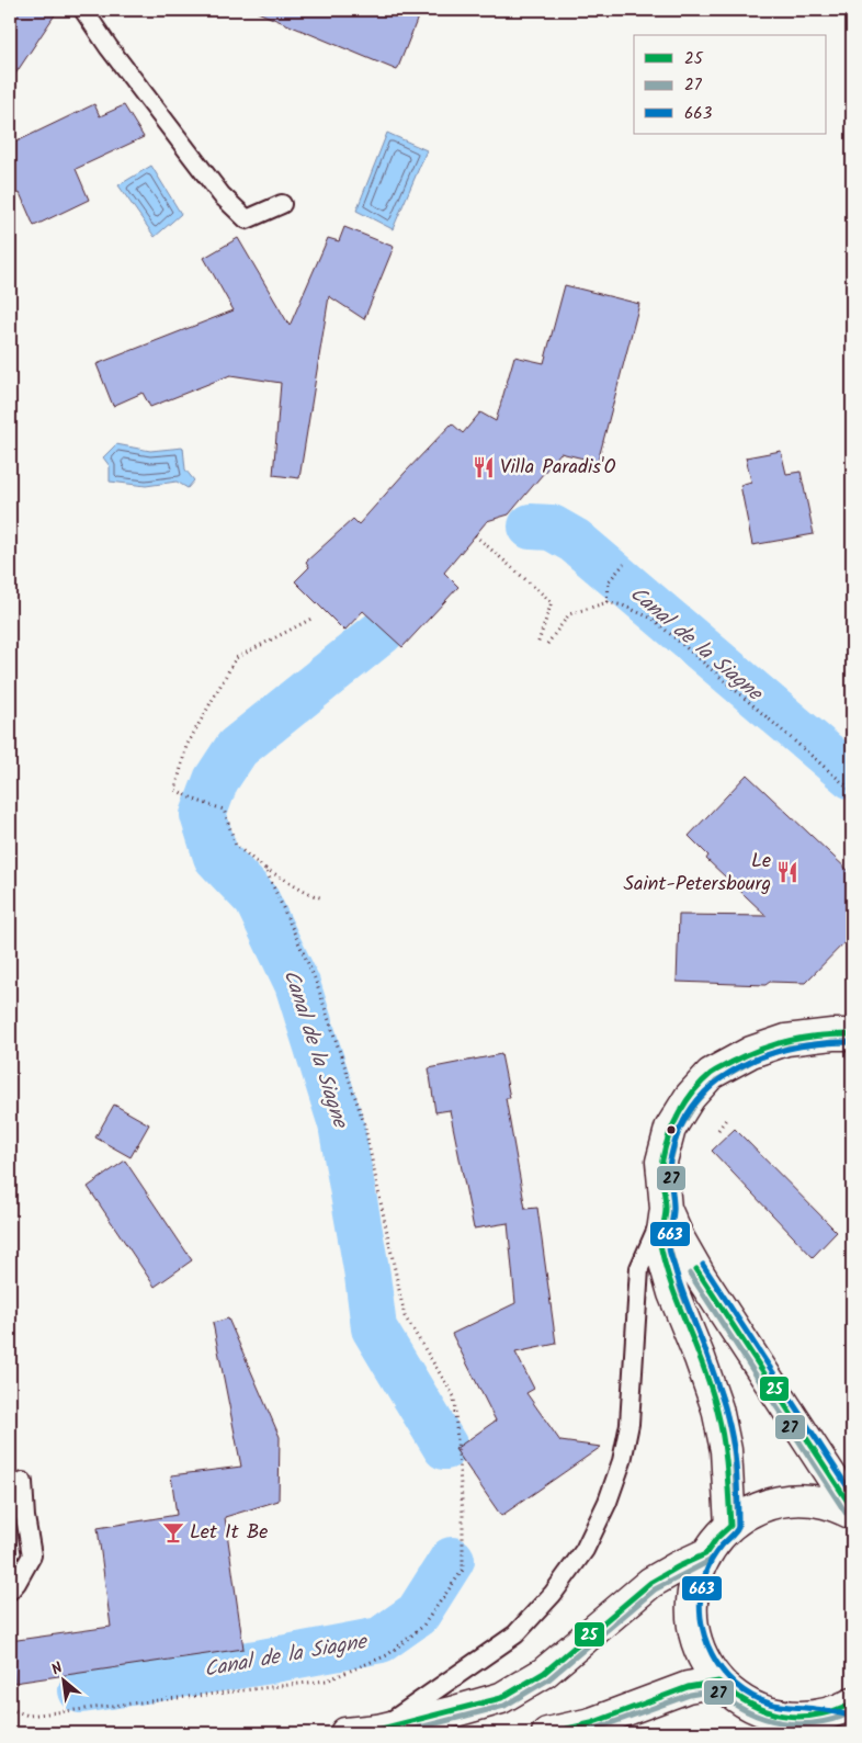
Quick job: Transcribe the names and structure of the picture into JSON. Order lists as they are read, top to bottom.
{
  "water": ["Canal de la Siagne"],
  "places": {
    "restaurant": ["Villa Paradis'O", "Le Saint-Petersbourg"],
    "bar": ["Let It Be"]
  },
  "lines": ["transit line 25", "transit line 27", "transit line 663"],
  "legend": ["25", "27", "663"],
  "north": "top left"
}
